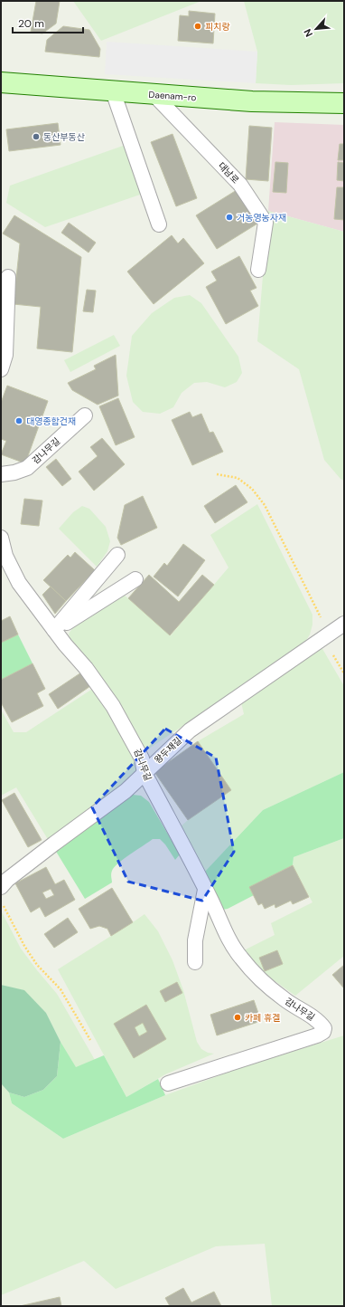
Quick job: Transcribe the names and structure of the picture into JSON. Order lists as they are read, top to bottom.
{
  "streets": {
    "street": ["Daenam-ro"],
    "lane": ["대남로", "감나무길", "왕두재길"]
  },
  "crossings": [
    ["Daenam-ro", "대남로"],
    ["감나무길", "왕두재길"]
  ],
  "places": [
    "피치랑",
    "동산부동산",
    "거농영농자재",
    "대영종합건재",
    "카페 휴겔"
  ],
  "scale_bar": "20 m",
  "north": "bottom left"
}
